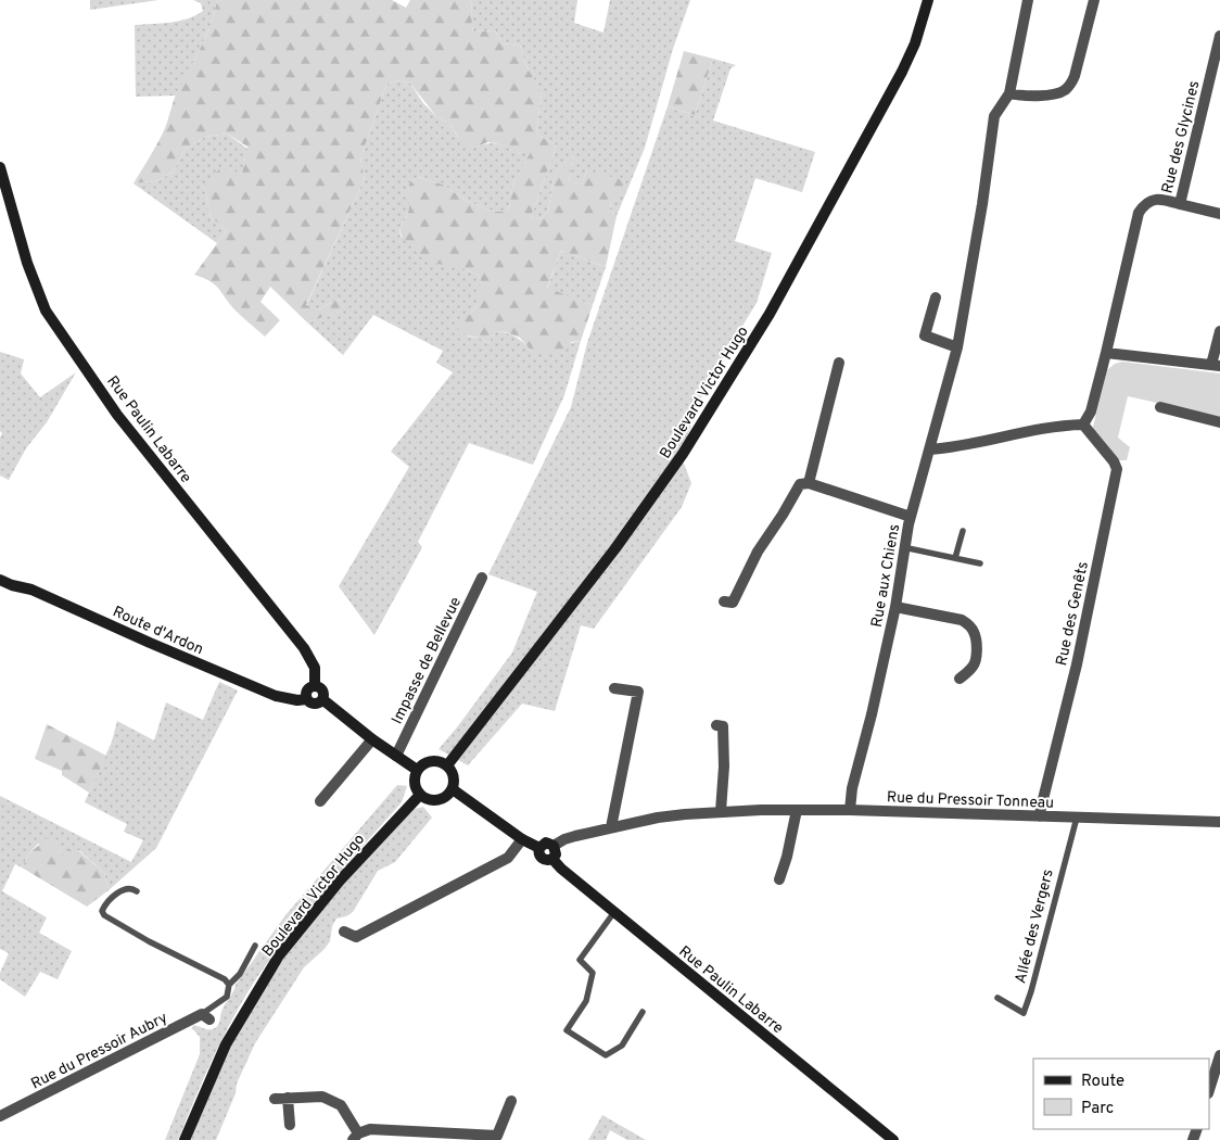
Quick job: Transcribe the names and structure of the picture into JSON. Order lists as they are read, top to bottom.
{
  "streets": {
    "street": [
      "Rue des Glycines",
      "Boulevard Victor Hugo",
      "Rue Paulin Labarre",
      "Rue aux Chiens",
      "Rue des Genêts",
      "Route d'Ardon",
      "Impasse de Bellevue",
      "Rue du Pressoir Tonneau",
      "Rue du Pressoir Aubry"
    ],
    "lane": ["Allée des Vergers"]
  },
  "crossings": [
    ["Boulevard Victor Hugo", "Rue Paulin Labarre"],
    ["Rue Paulin Labarre", "Route d'Ardon"],
    ["Rue Paulin Labarre", "Rue du Pressoir Tonneau"],
    ["Rue aux Chiens", "Rue du Pressoir Tonneau"],
    ["Rue des Genêts", "Rue du Pressoir Tonneau"],
    ["Rue du Pressoir Tonneau", "Allée des Vergers"]
  ],
  "legend": ["Route", "Parc"]
}
